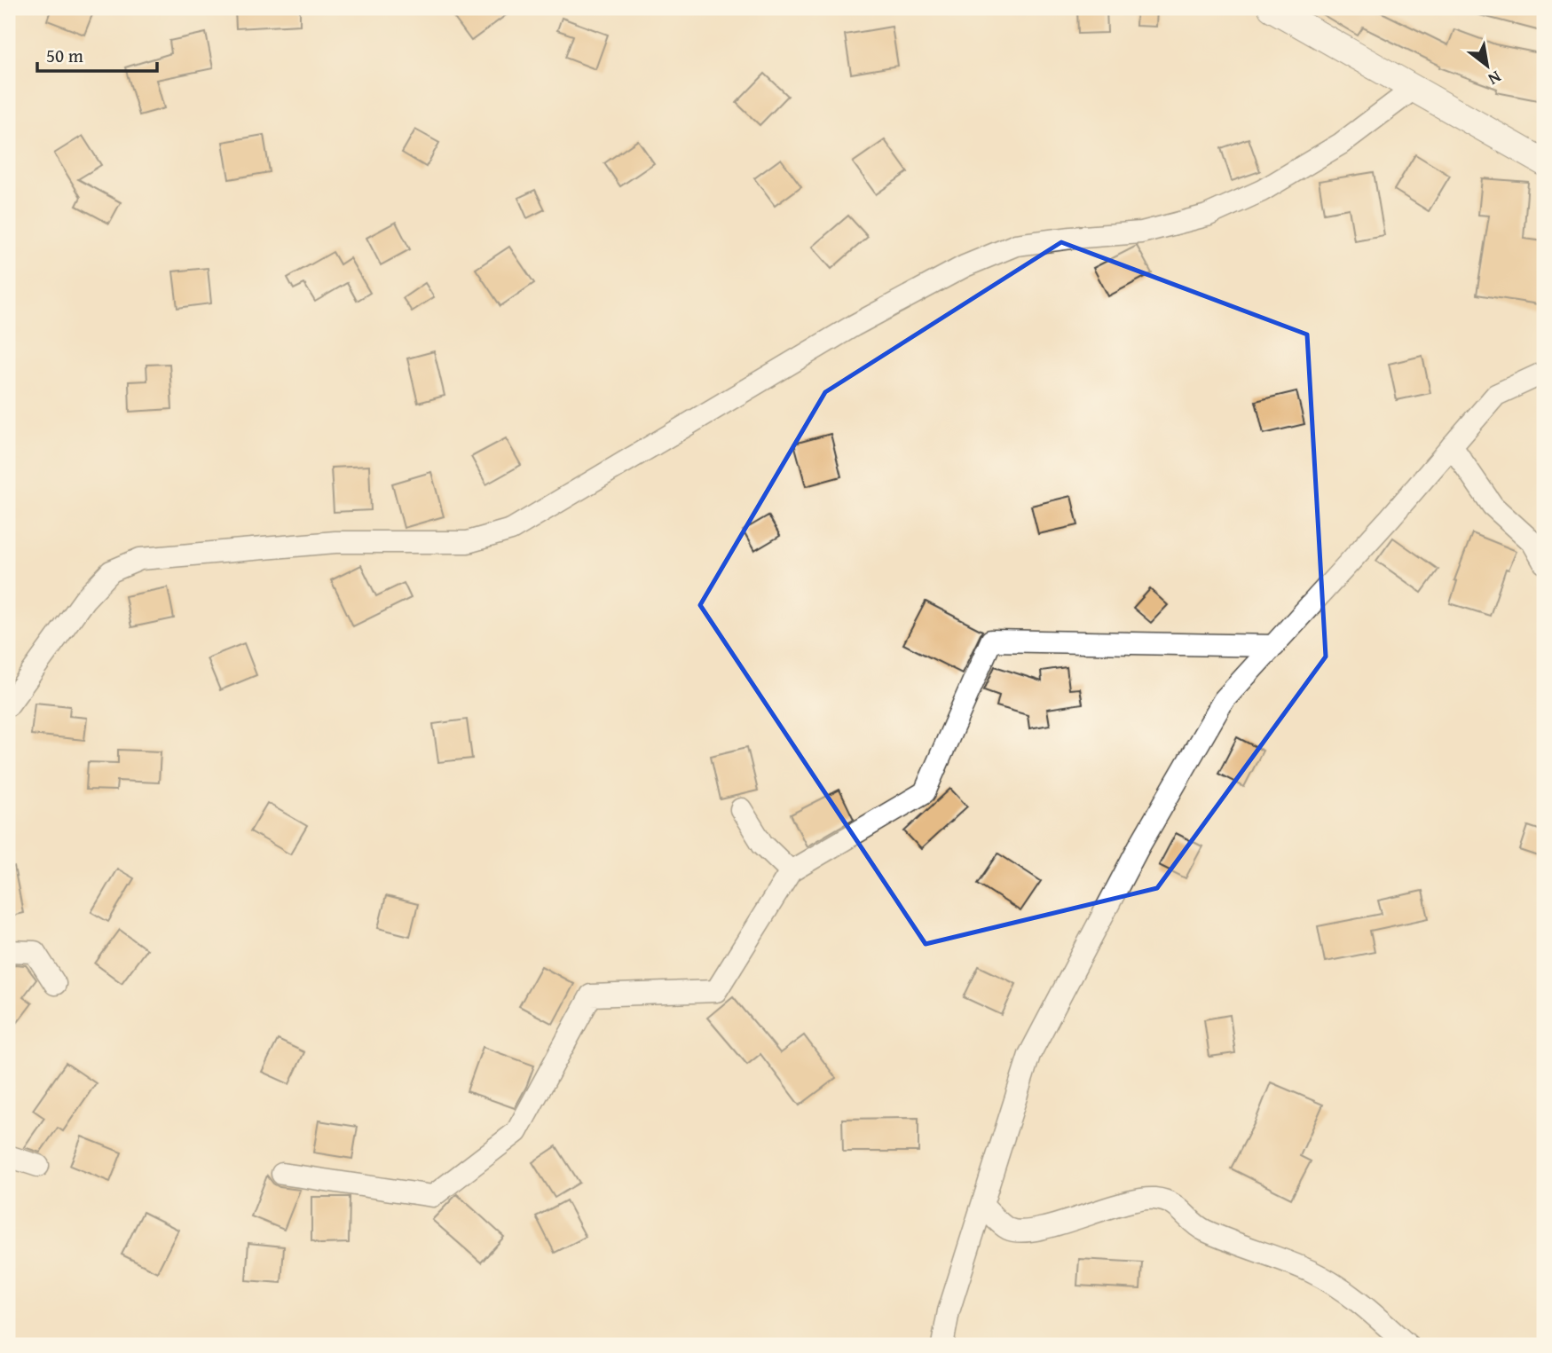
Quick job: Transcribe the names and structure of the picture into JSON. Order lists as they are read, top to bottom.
{
  "scale_bar": "50 m",
  "north": "bottom right"
}
